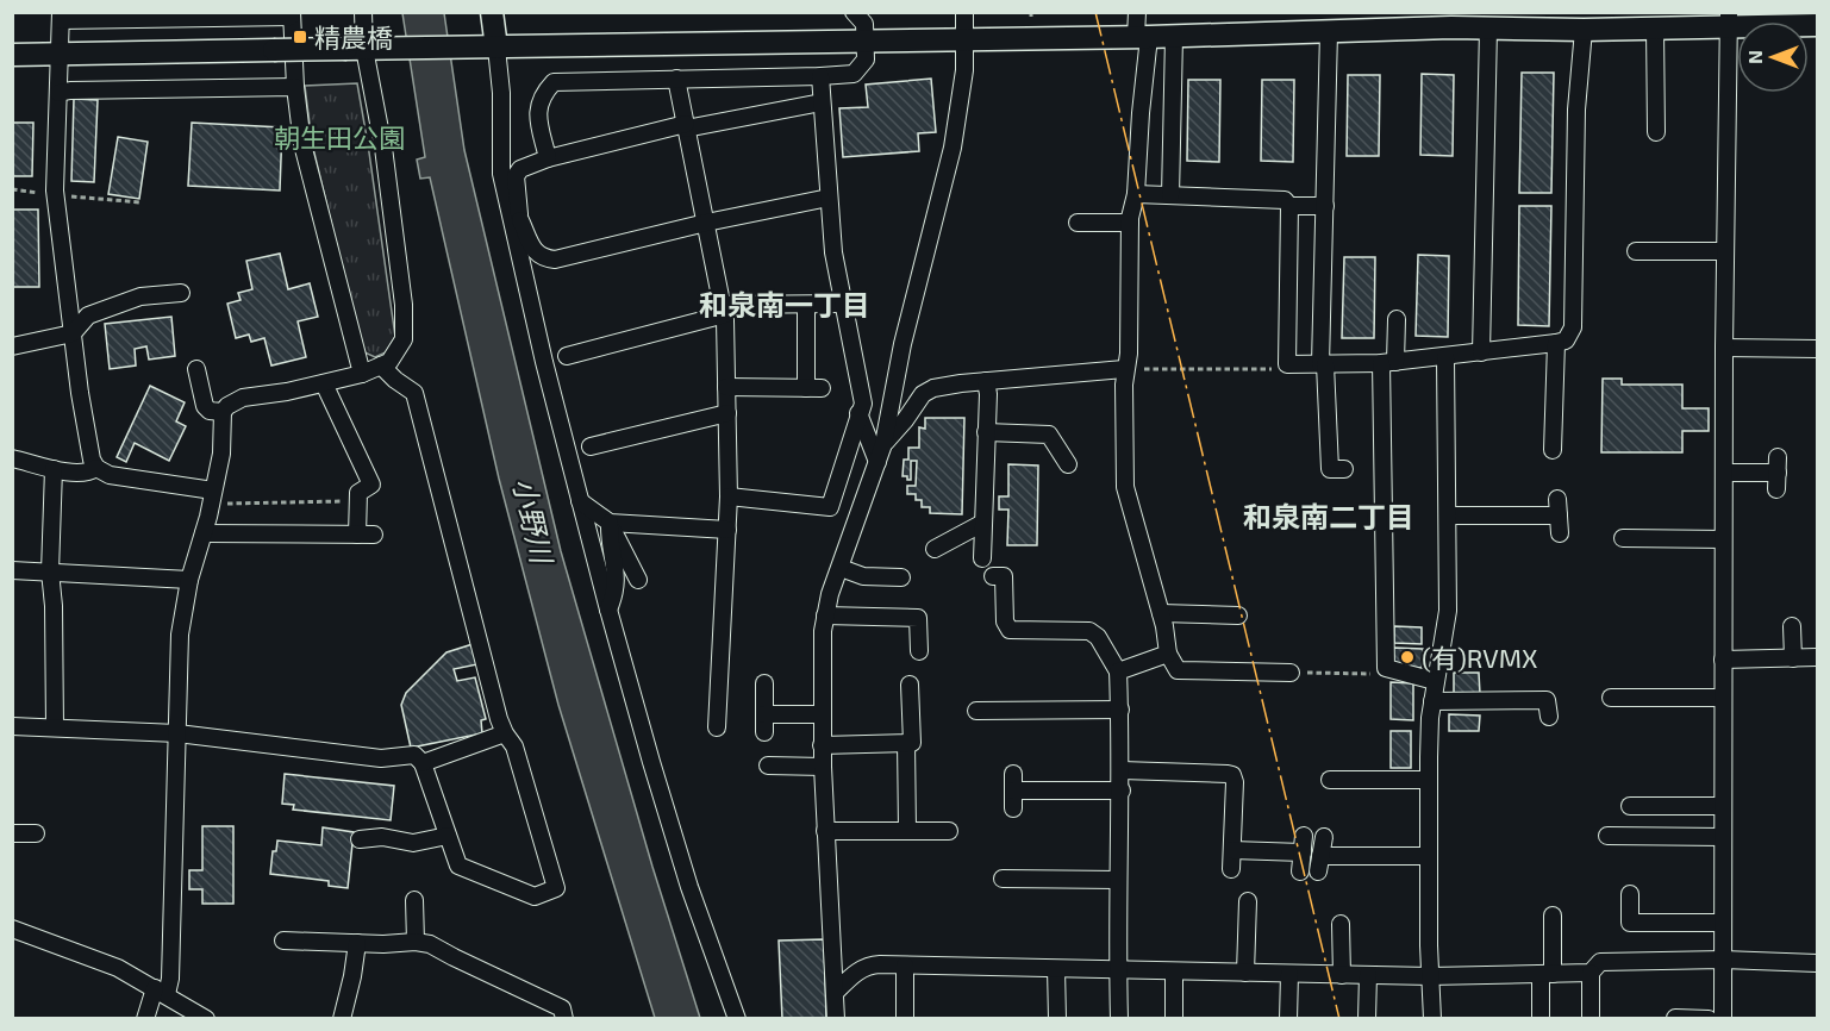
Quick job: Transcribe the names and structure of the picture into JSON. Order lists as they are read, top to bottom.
{
  "districts": ["和泉南一丁目", "和泉南二丁目"],
  "water": ["小野川"],
  "parks": ["朝生田公園"],
  "places": {
    "transit": ["精農橋"],
    "other": ["(有)RVMX"]
  },
  "north": "left"
}
